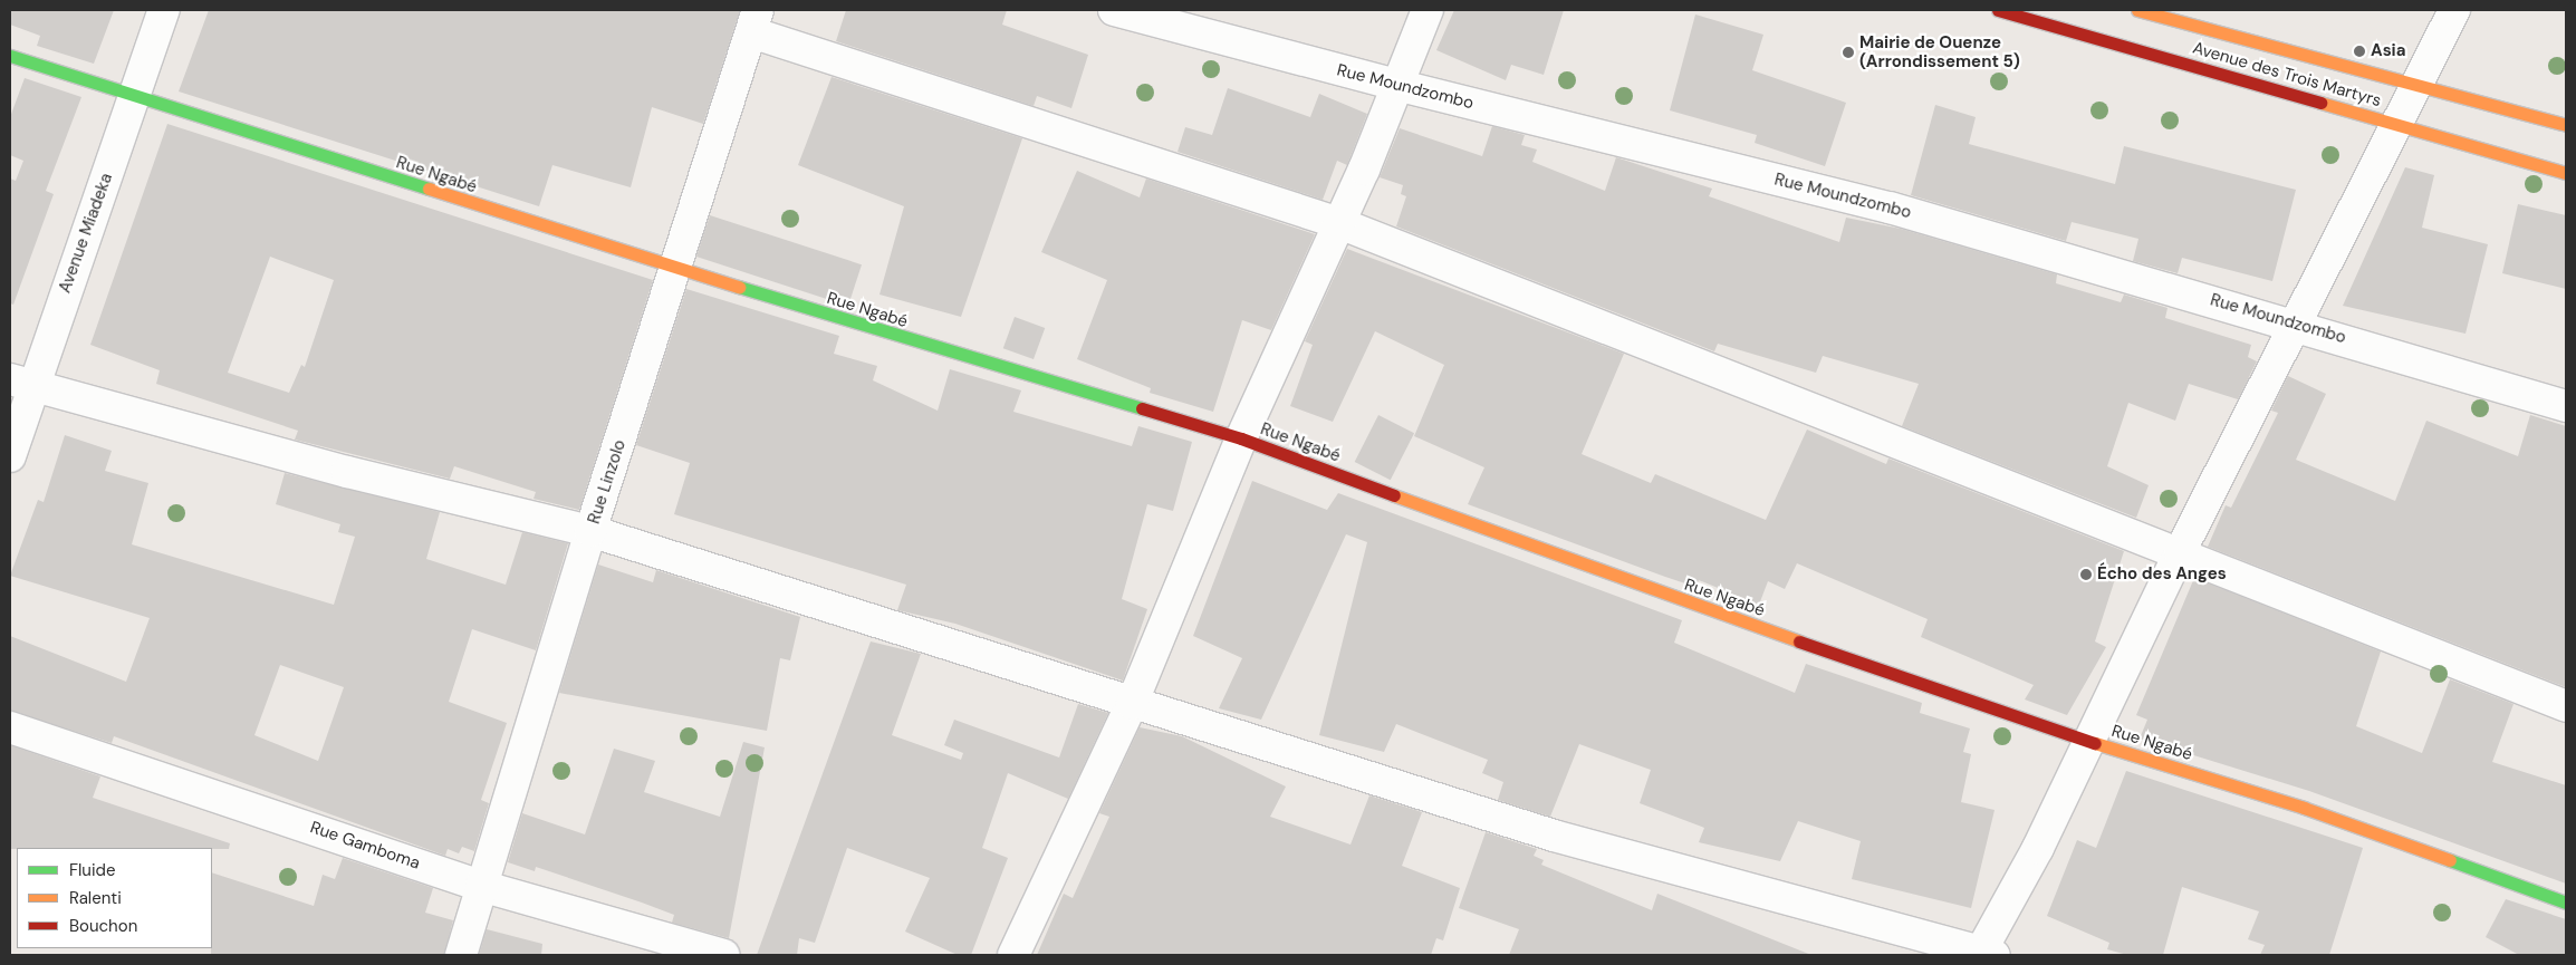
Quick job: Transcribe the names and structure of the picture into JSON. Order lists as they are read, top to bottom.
{
  "streets": {
    "street": [
      "Avenue des Trois Martyrs",
      "Rue Moundzombo",
      "Rue Ngabé",
      "Avenue Miadeka",
      "Rue Linzolo",
      "Rue Gamboma"
    ]
  },
  "crossings": [
    ["Rue Ngabé", "Avenue Miadeka"],
    ["Rue Ngabé", "Rue Linzolo"],
    ["Rue Linzolo", "Rue Gamboma"]
  ],
  "places": ["Asia", "Mairie de Ouenze (Arrondissement 5)", "Écho des Anges"],
  "legend": ["Fluide", "Ralenti", "Bouchon"]
}
